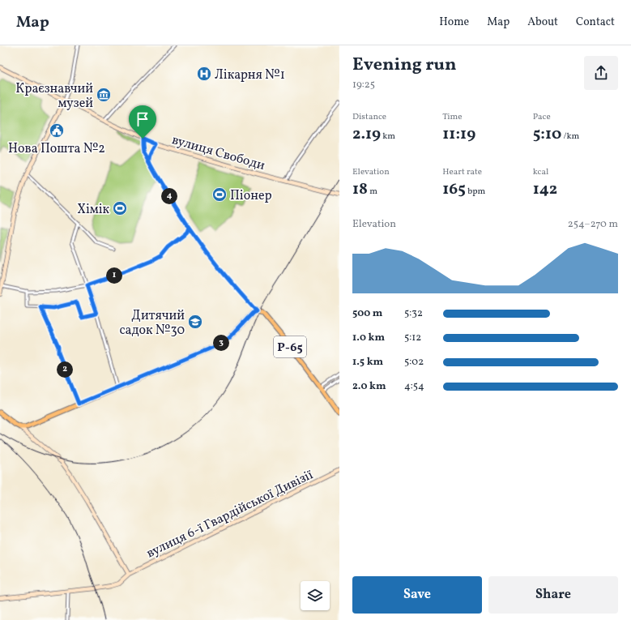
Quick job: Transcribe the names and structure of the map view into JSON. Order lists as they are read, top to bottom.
{
  "streets": {
    "main road": ["вулиця Свободи", "Р-65", "вулиця 6-ї Гвардійської Дивізії"]
  },
  "places": {
    "hospital": ["Лікарня №1"],
    "museum": ["Краєзнавчий музей"],
    "public building": ["Нова Пошта №2"],
    "sports": ["Піонер", "Хімік"],
    "school or university": ["Дитячий садок №30"]
  },
  "page": {
    "header": "Map",
    "nav": [
      "Home",
      "Map",
      "About",
      "Contact"
    ],
    "heading": ["Evening run", "19:25"],
    "stats": [
      ["Distance", "2.19 km"],
      ["Time", "11:19"],
      ["Pace", "5:10 /km"],
      ["Elevation", "18 m"],
      ["Heart rate", "165 bpm"],
      ["kcal", "142"]
    ],
    "pins": [
      "4",
      "1",
      "3",
      "2"
    ],
    "chart": ["Elevation", "254–270 m"],
    "list": [
      {
        "name": "500 m",
        "note": "5:32"
      },
      {
        "name": "1.0 km",
        "note": "5:12"
      },
      {
        "name": "1.5 km",
        "note": "5:02"
      },
      {
        "name": "2.0 km",
        "note": "4:54"
      }
    ],
    "buttons": ["Save", "Share"]
  }
}
